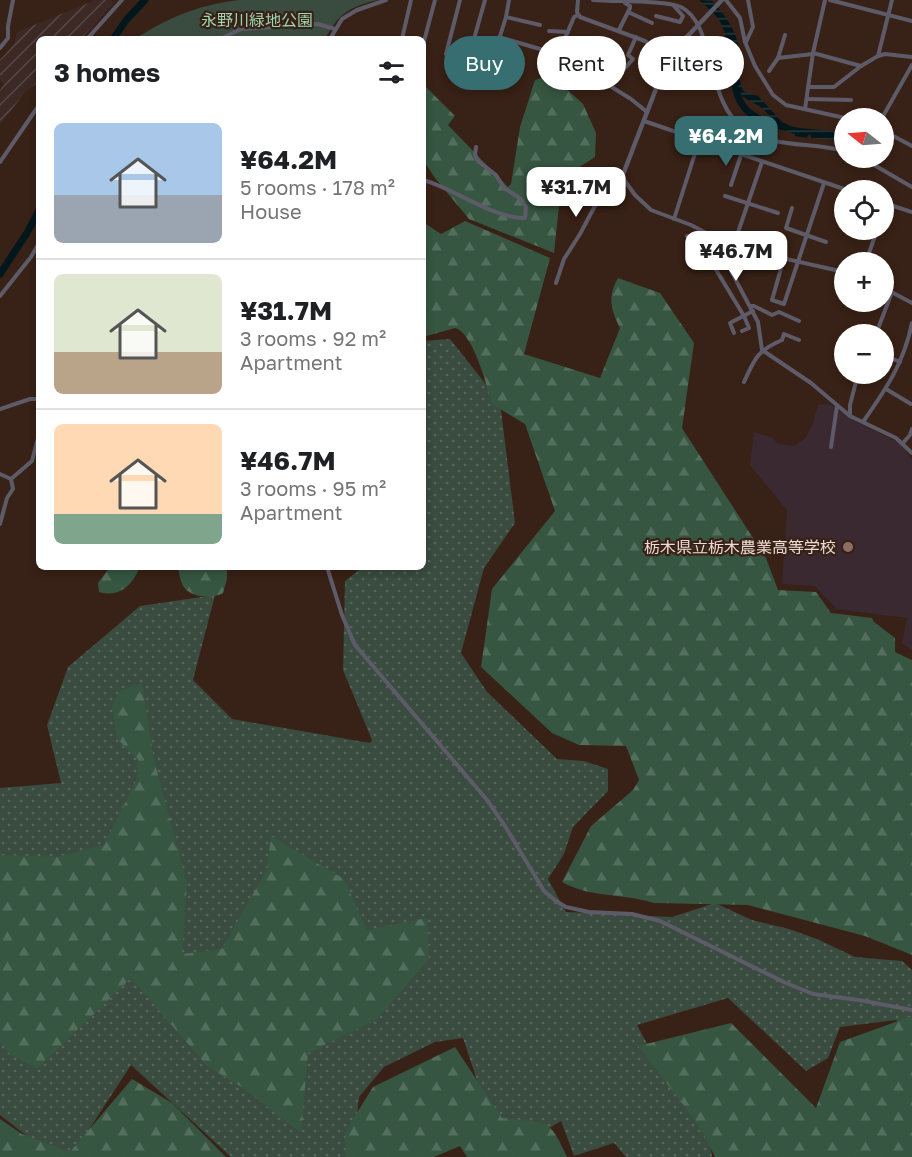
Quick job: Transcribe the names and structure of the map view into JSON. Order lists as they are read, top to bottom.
{
  "parks": ["永野川緑地公園"],
  "places": ["栃木県立栃木農業高等学校"],
  "north": "left",
  "page": {
    "chip": ["Buy", "Rent", "Filters"],
    "heading": "3 homes",
    "map_buttons": ["+", "−"],
    "list": [
      {
        "name": "¥64.2M",
        "note": "5 rooms · 178 m² · House"
      },
      {
        "name": "¥31.7M",
        "note": "3 rooms · 92 m² · Apartment"
      },
      {
        "name": "¥46.7M",
        "note": "3 rooms · 95 m² · Apartment"
      }
    ],
    "price": ["¥64.2M", "¥31.7M", "¥46.7M"]
  }
}
